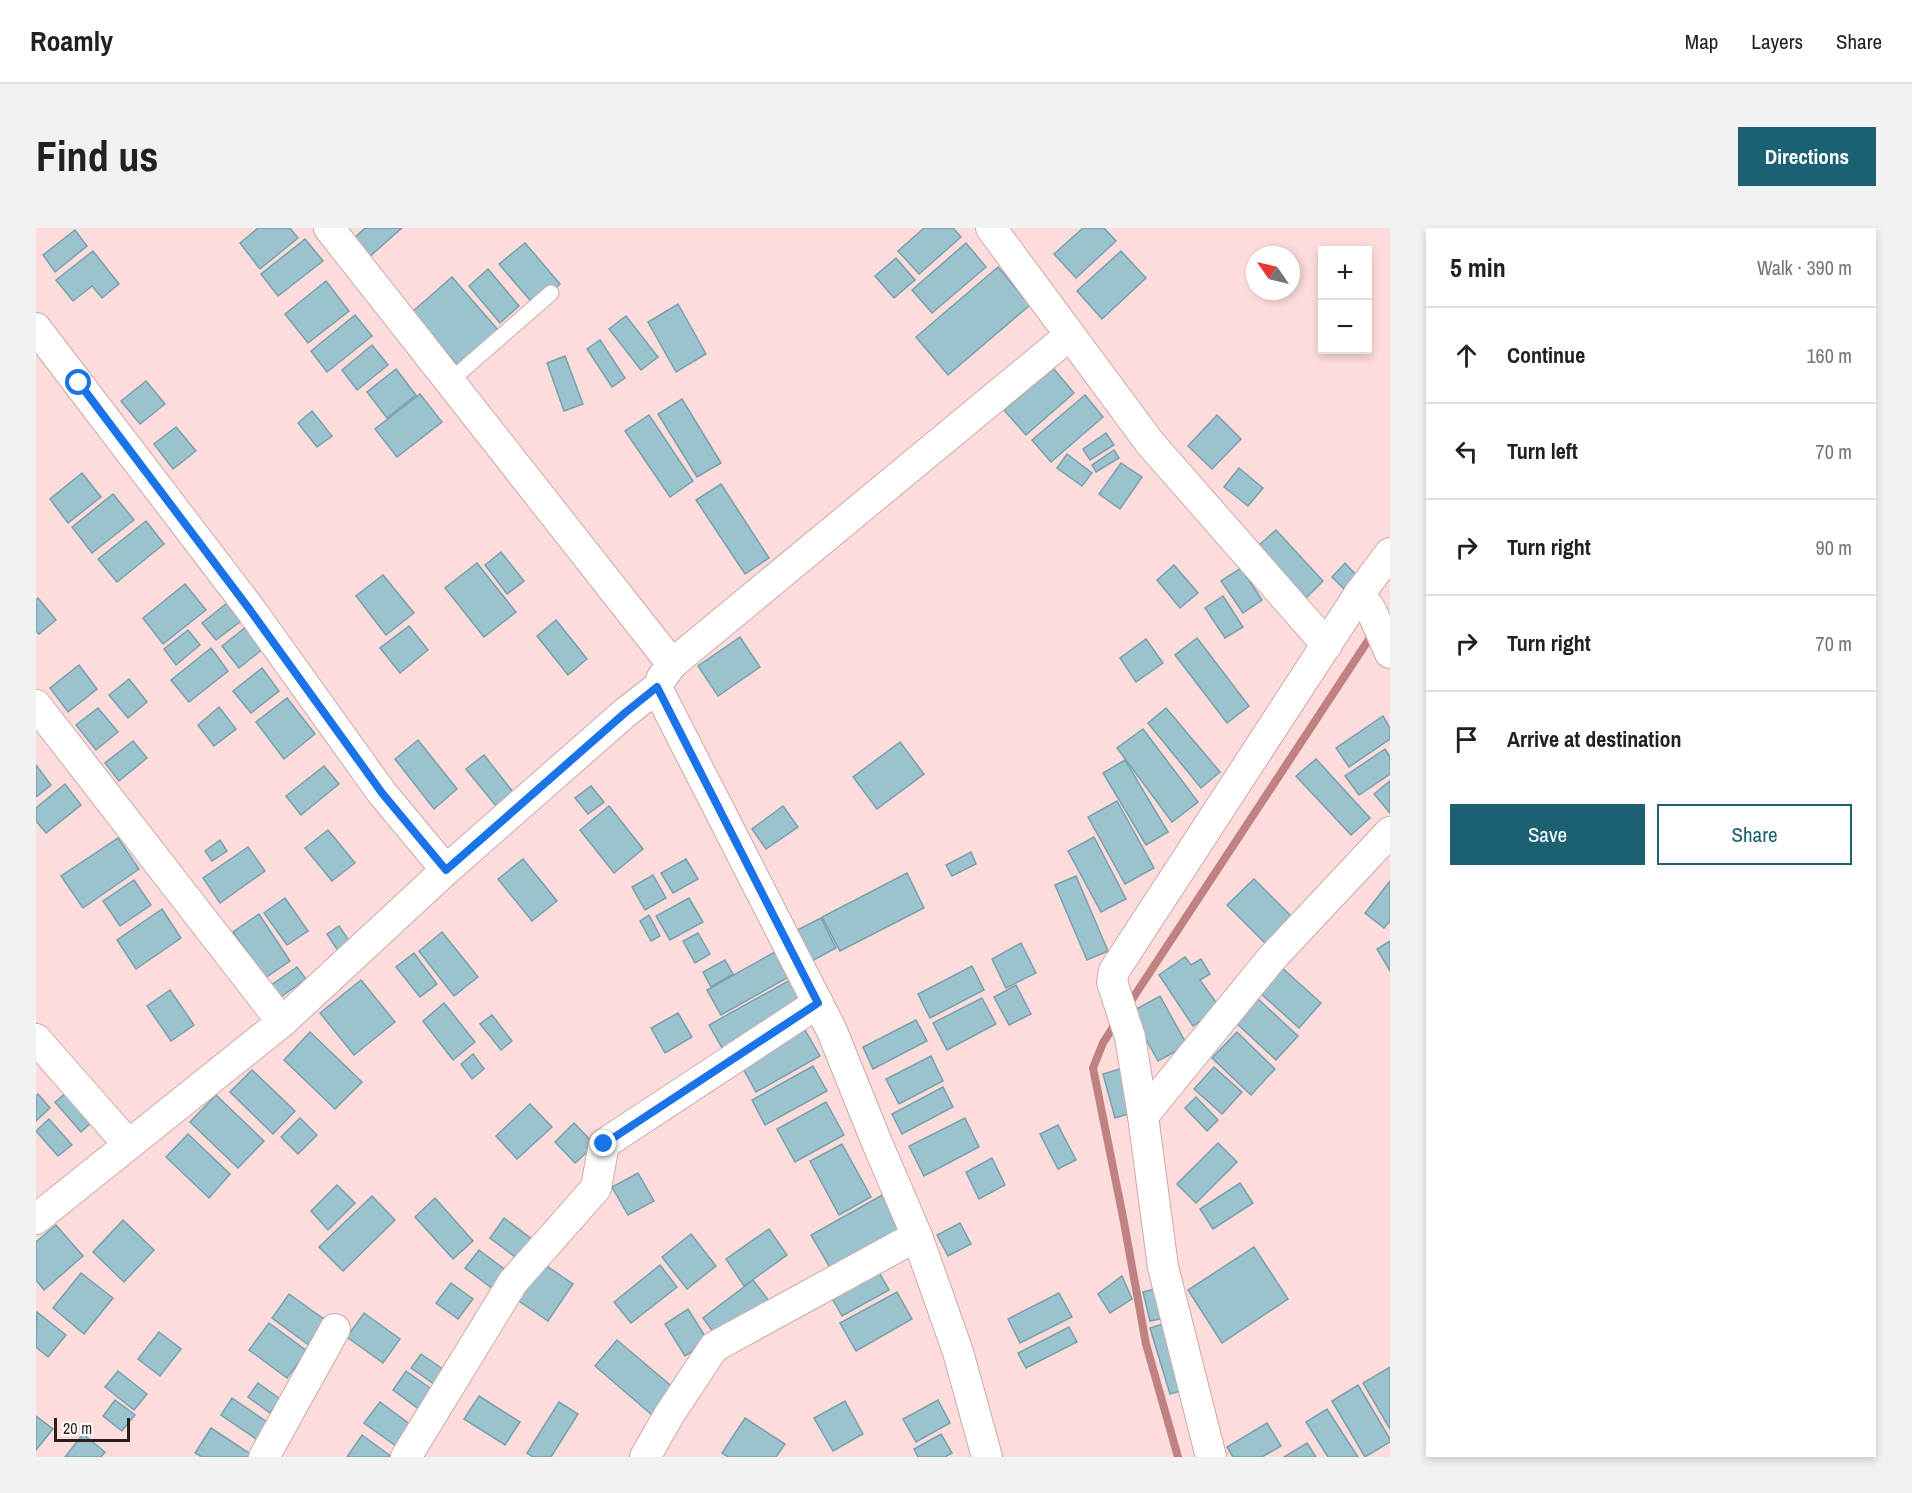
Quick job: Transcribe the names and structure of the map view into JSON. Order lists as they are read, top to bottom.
{
  "scale_bar": "20 m",
  "north": "top left",
  "page": {
    "header": "Roamly",
    "nav": ["Map", "Layers", "Share"],
    "buttons": [
      "Directions",
      ["Save", "Share"]
    ],
    "title": "Find us",
    "heading": ["5 min", "Walk · 390 m"],
    "map_buttons": ["+", "−"],
    "list": [
      ["Continue", "160 m"],
      ["Turn left", "70 m"],
      ["Turn right", "90 m"],
      ["Turn right", "70 m"],
      "Arrive at destination"
    ],
    "scale": "20 m"
  }
}
